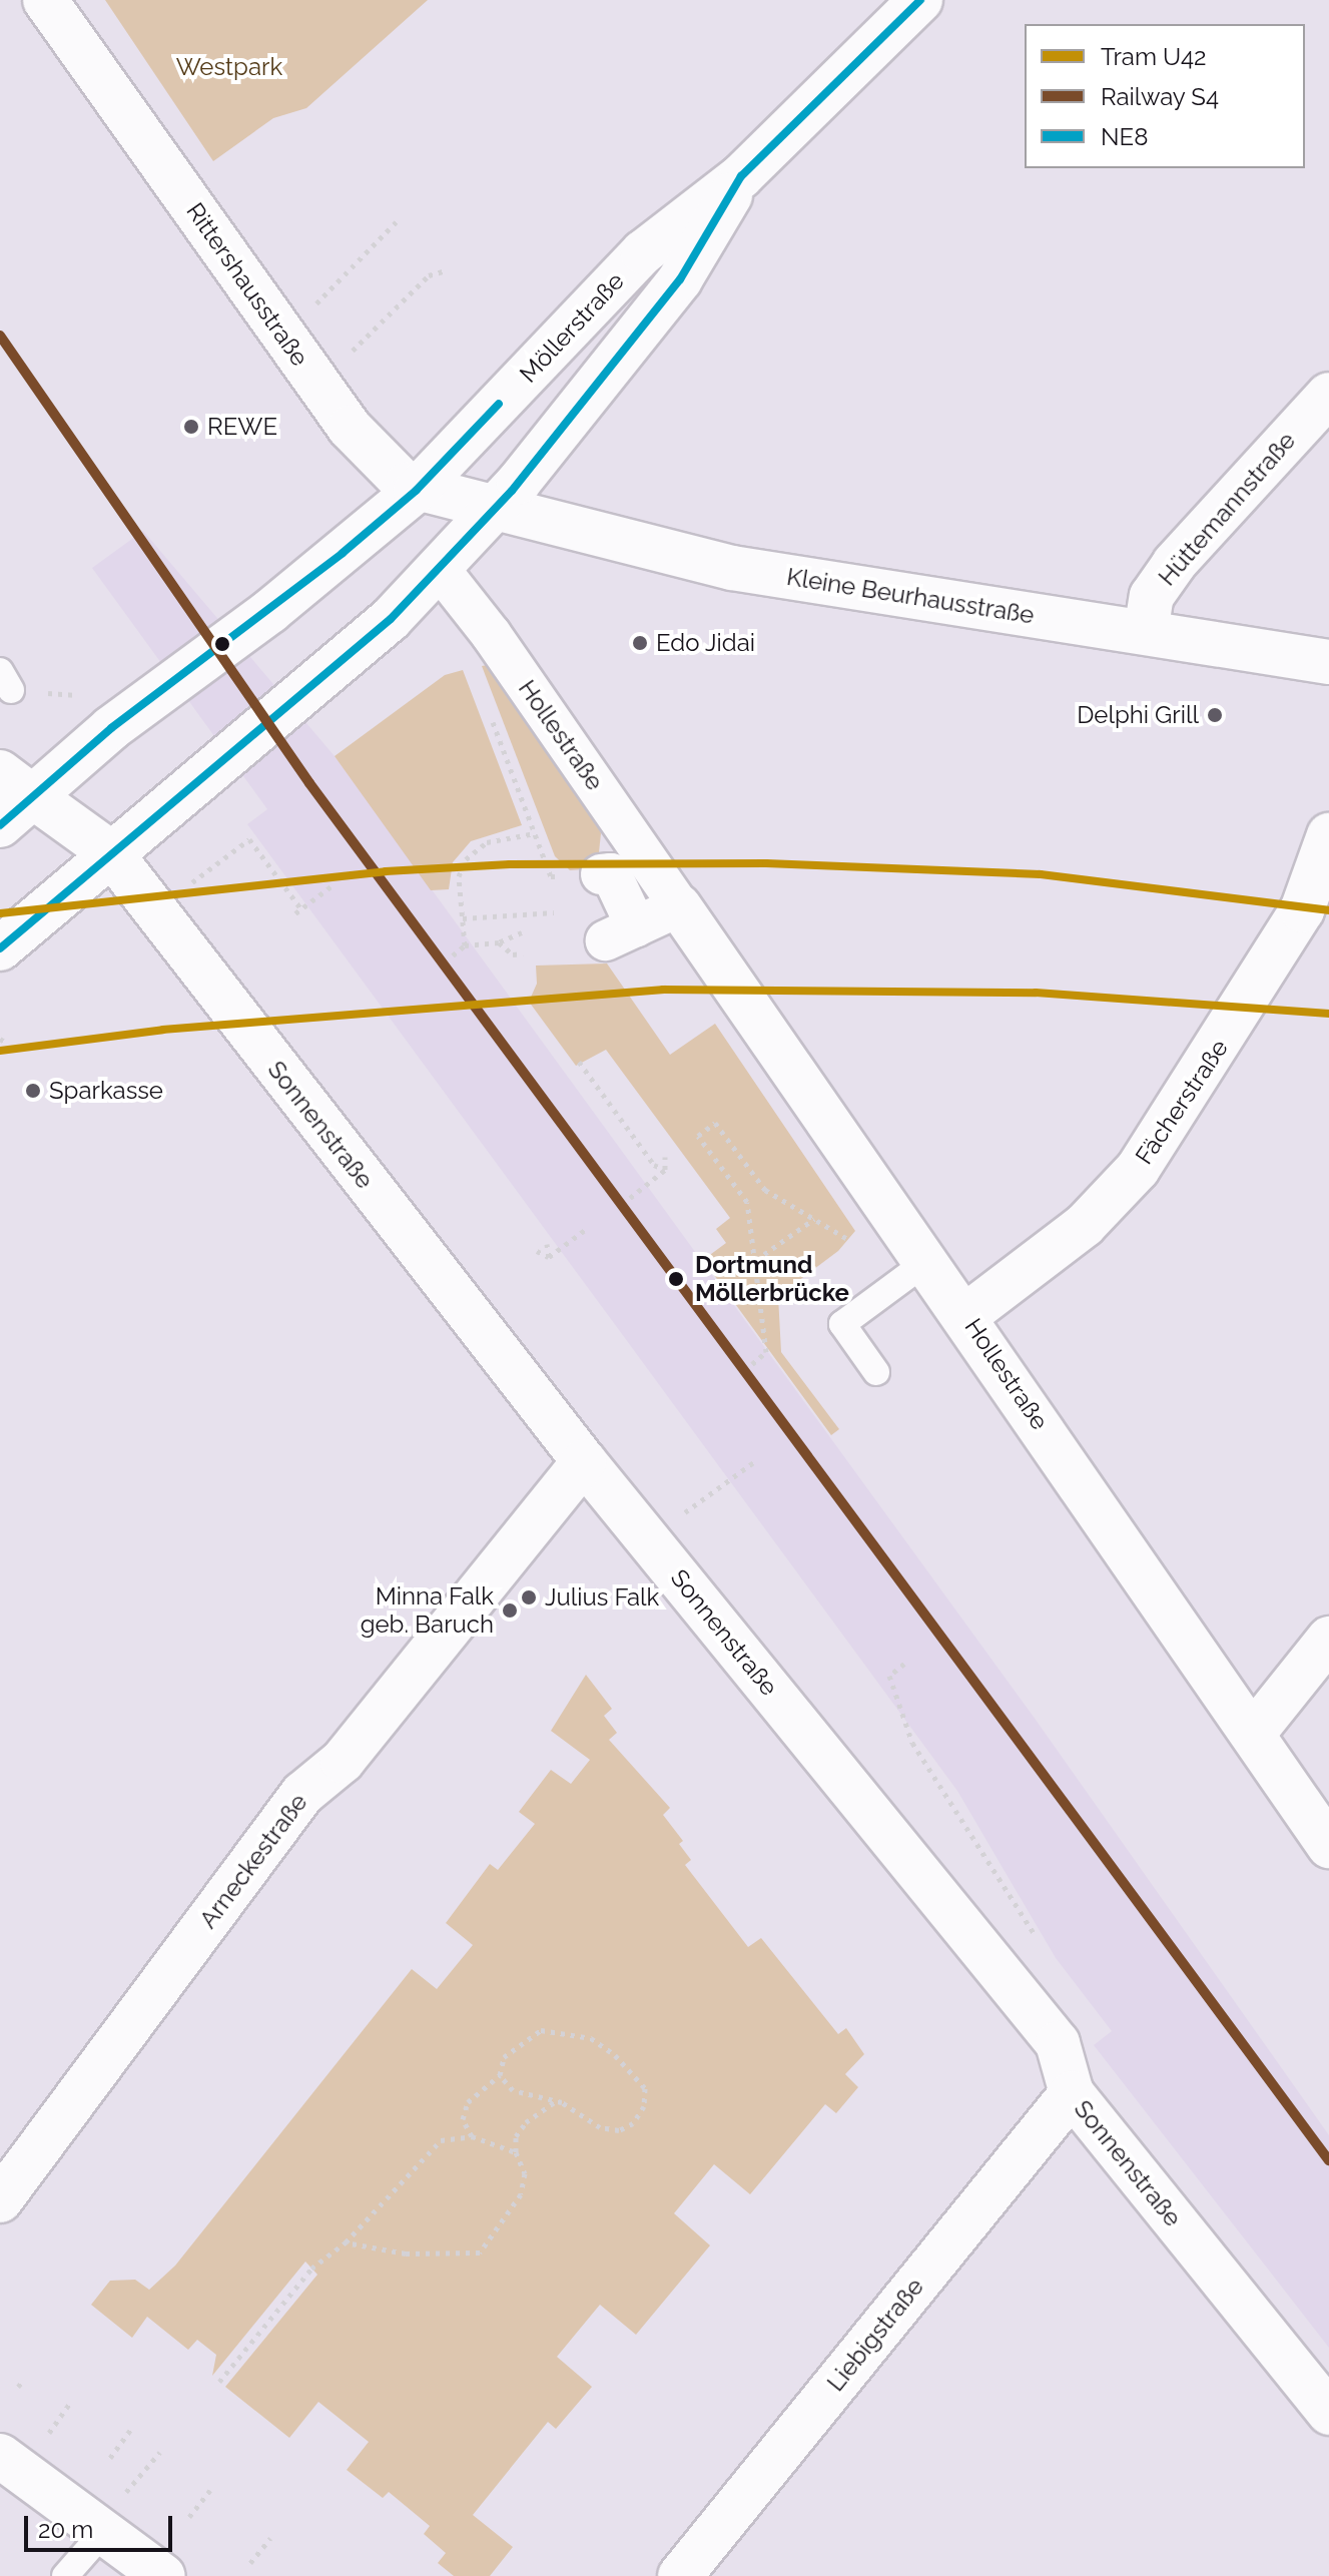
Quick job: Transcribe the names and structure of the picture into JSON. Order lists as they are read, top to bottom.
{
  "streets": {
    "street": [
      "Rittershausstraße",
      "Möllerstraße",
      "Hüttemannstraße",
      "Kleine Beurhausstraße",
      "Hollestraße",
      "Fächerstraße",
      "Sonnenstraße",
      "Arneckestraße",
      "Liebigstraße"
    ]
  },
  "crossings": [
    ["Rittershausstraße", "Möllerstraße"],
    ["Möllerstraße", "Kleine Beurhausstraße"],
    ["Möllerstraße", "Hollestraße"],
    ["Möllerstraße", "Sonnenstraße"],
    ["Hüttemannstraße", "Kleine Beurhausstraße"],
    ["Hollestraße", "Fächerstraße"],
    ["Sonnenstraße", "Arneckestraße"],
    ["Sonnenstraße", "Liebigstraße"]
  ],
  "parks": ["Westpark"],
  "places": [
    "REWE",
    "Edo Jidai",
    "Delphi Grill",
    "Sparkasse",
    "Dortmund Möllerbrücke",
    "Julius Falk",
    "Minna Falk geb. Baruch"
  ],
  "lines": ["transit line NE8", "rail line S4", "tram line U42"],
  "legend": ["Tram U42", "Railway S4", "NE8"],
  "scale_bar": "20 m"
}
